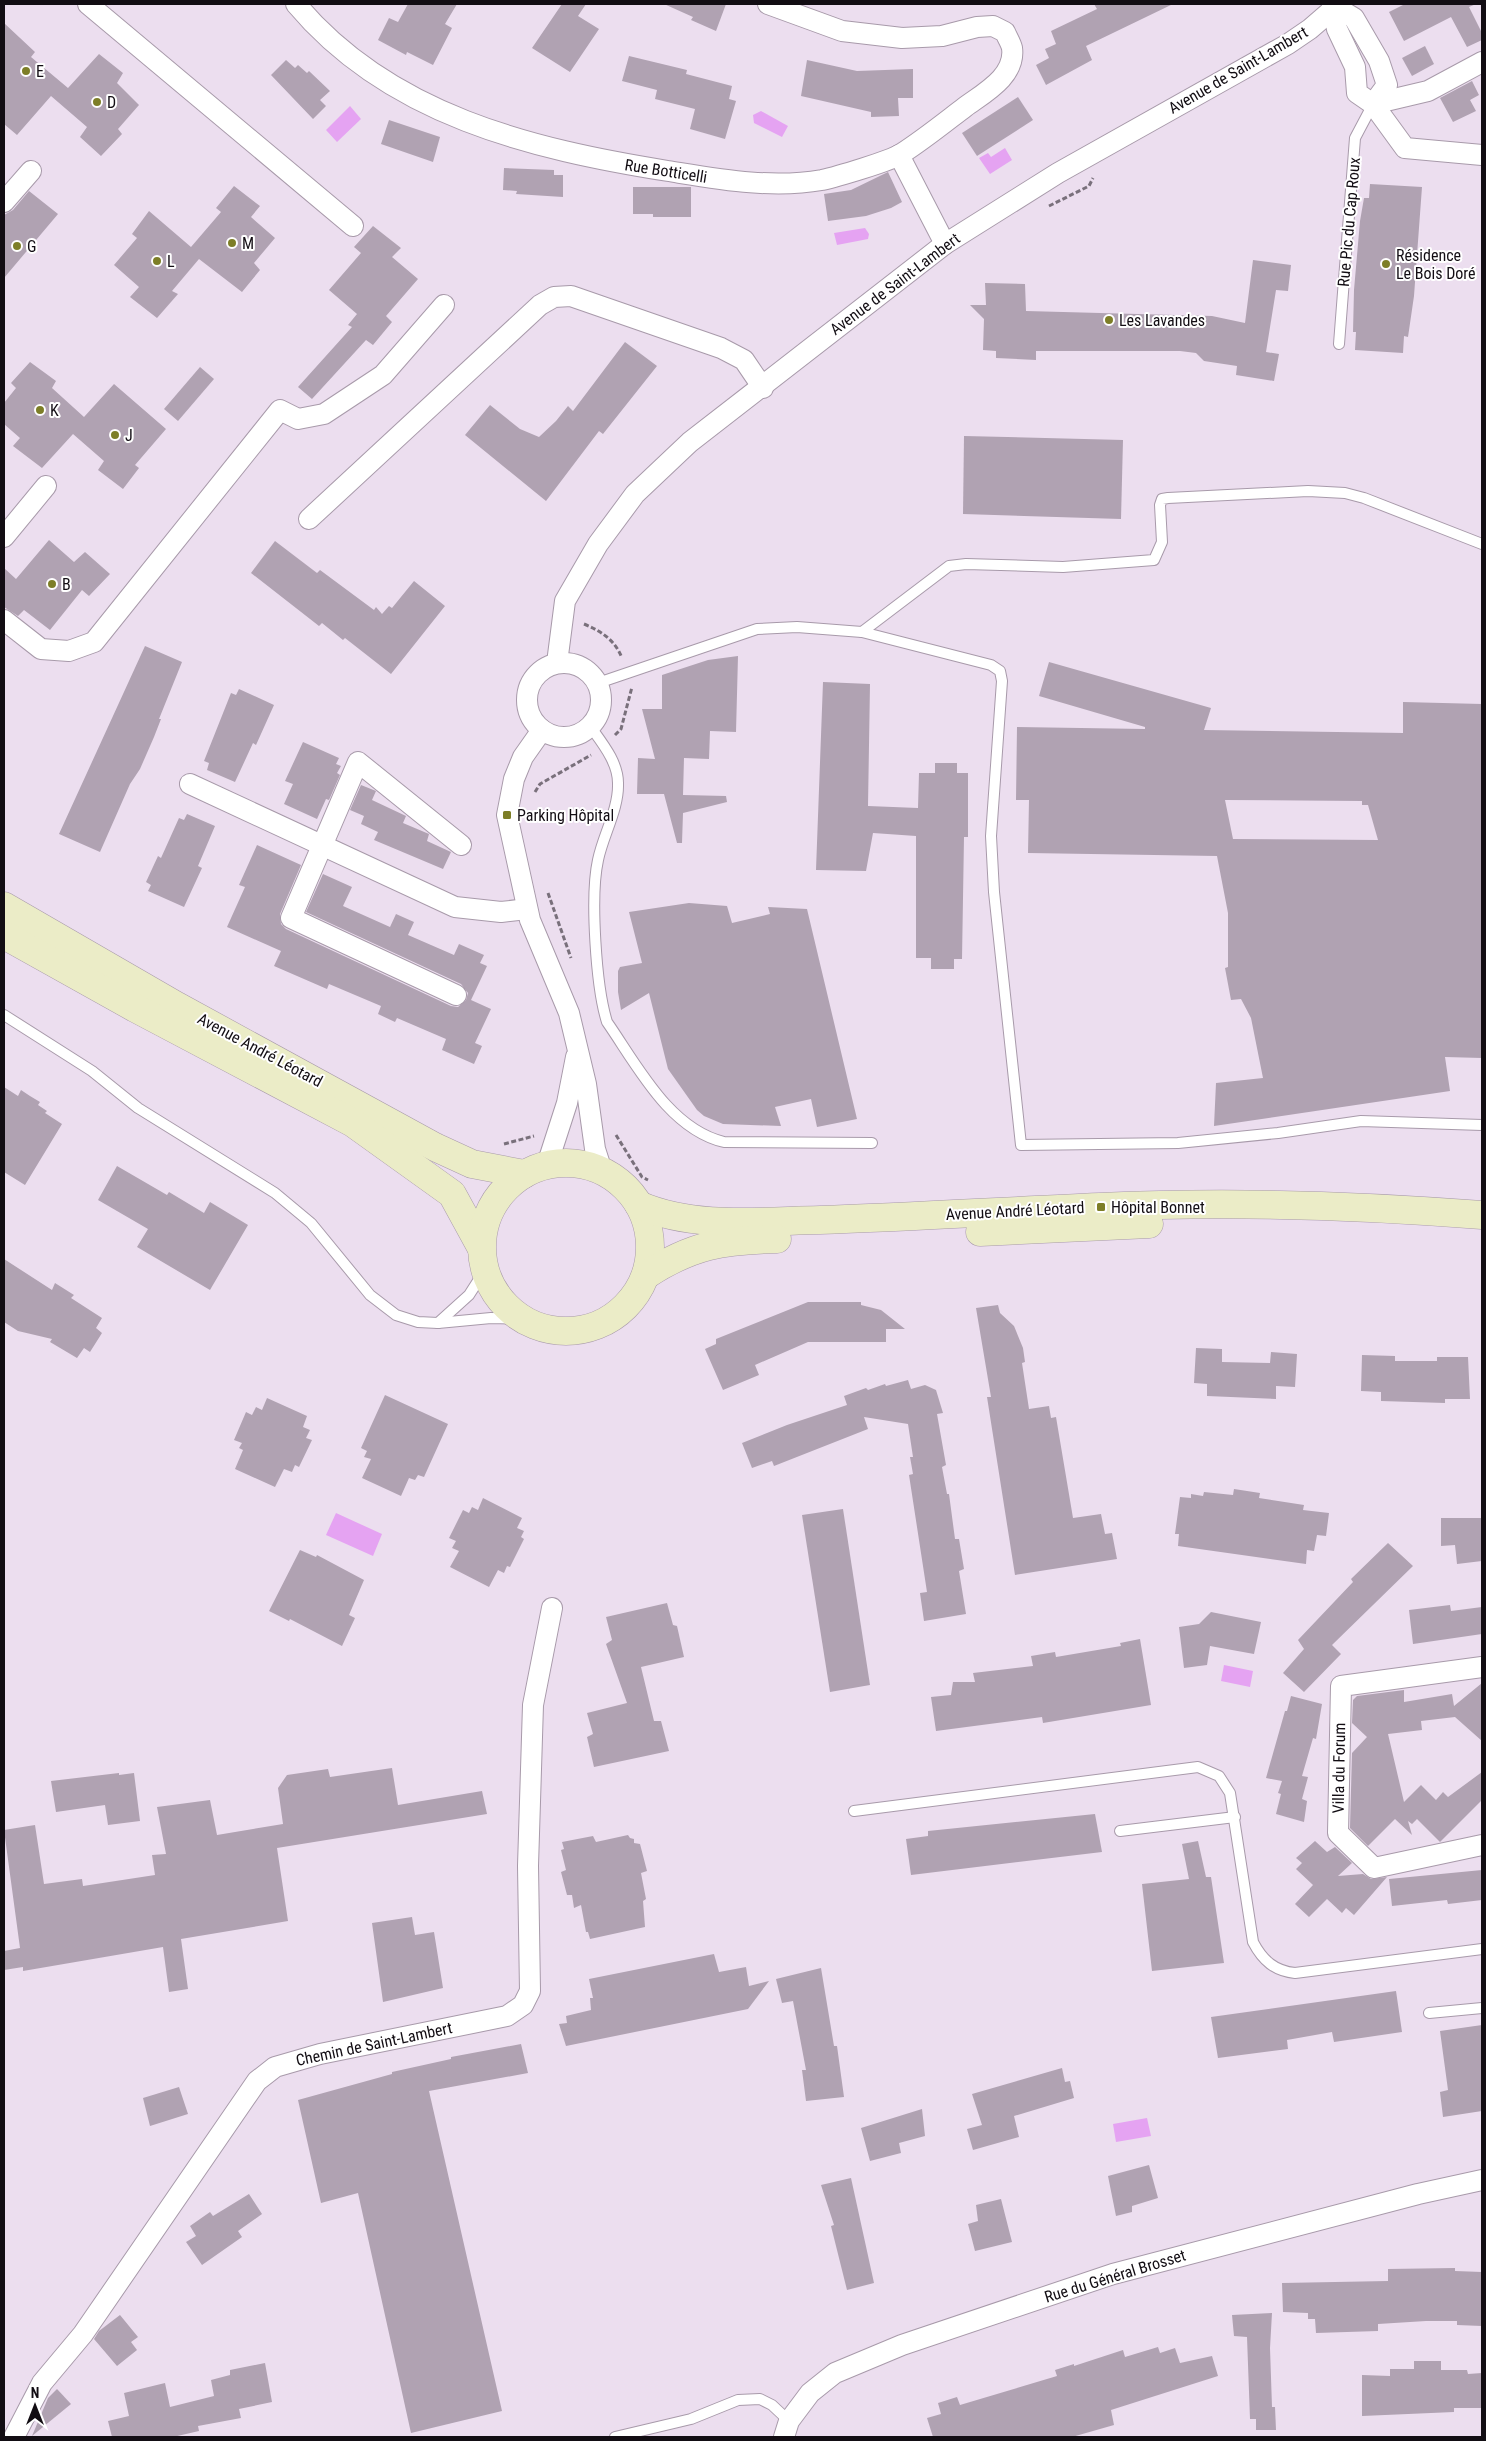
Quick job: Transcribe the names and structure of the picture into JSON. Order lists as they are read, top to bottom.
{
  "streets": {
    "main road": ["Avenue André Léotard"],
    "street": [
      "Avenue de Saint-Lambert",
      "Rue Botticelli",
      "Villa du Forum",
      "Chemin de Saint-Lambert",
      "Rue du Général Brosset"
    ],
    "lane": ["Rue Pic du Cap Roux"]
  },
  "places": {
    "other": [
      "E",
      "D",
      "M",
      "G",
      "L",
      "Résidence Le Bois Doré",
      "Les Lavandes",
      "K",
      "J",
      "B"
    ],
    "transit": ["Parking Hôpital", "Hôpital Bonnet"]
  },
  "north": "top"
}
